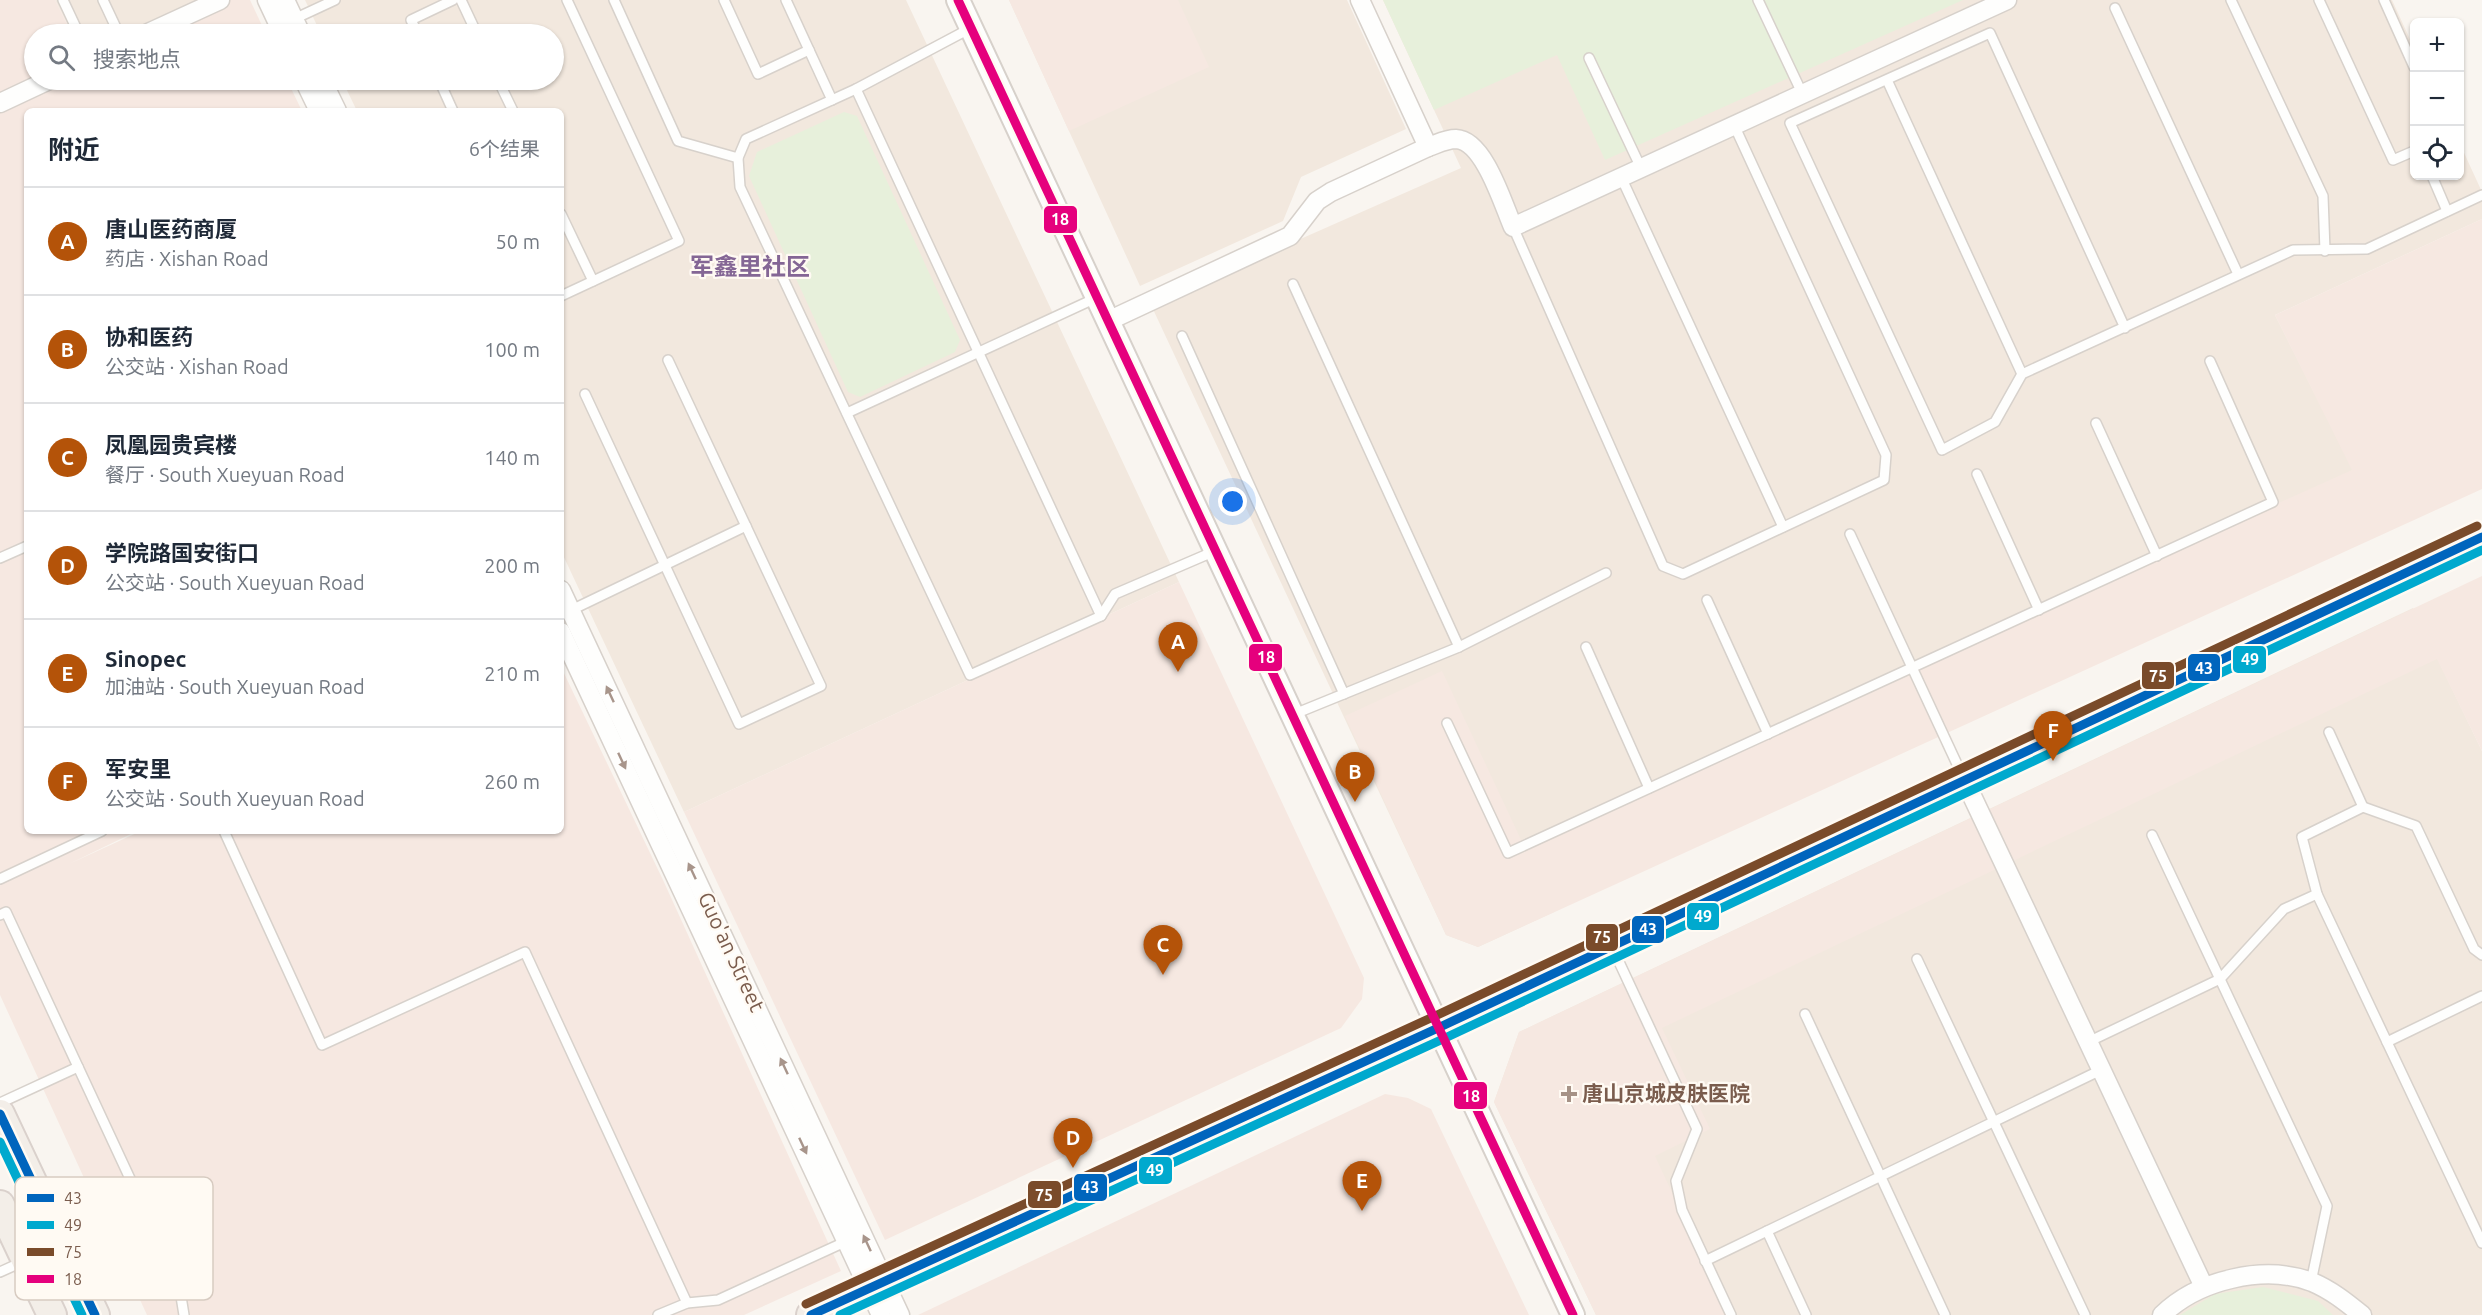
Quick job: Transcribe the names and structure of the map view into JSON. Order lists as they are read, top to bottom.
{
  "streets": {
    "street": ["Guo'an Street"]
  },
  "districts": ["军鑫里社区"],
  "places": {
    "health": ["唐山京城皮肤医院"]
  },
  "lines": [
    "transit line 18",
    "transit line 75",
    "transit line 43",
    "transit line 49"
  ],
  "legend": [
    "43",
    "49",
    "75",
    "18"
  ],
  "page": {
    "map_buttons": ["+", "−"],
    "search": "搜索地点",
    "heading": ["附近", "6个结果"],
    "list": [
      {
        "mark": "A",
        "name": "唐山医药商厦",
        "note": "药店 · Xishan Road",
        "value": "50 m"
      },
      {
        "mark": "B",
        "name": "协和医药",
        "note": "公交站 · Xishan Road",
        "value": "100 m"
      },
      {
        "mark": "C",
        "name": "凤凰园贵宾楼",
        "note": "餐厅 · South Xueyuan Road",
        "value": "140 m"
      },
      {
        "mark": "D",
        "name": "学院路国安街口",
        "note": "公交站 · South Xueyuan Road",
        "value": "200 m"
      },
      {
        "mark": "E",
        "name": "Sinopec",
        "note": "加油站 · South Xueyuan Road",
        "value": "210 m"
      },
      {
        "mark": "F",
        "name": "军安里",
        "note": "公交站 · South Xueyuan Road",
        "value": "260 m"
      }
    ],
    "pins": [
      "A",
      "F",
      "B",
      "C",
      "D",
      "E"
    ]
  }
}
